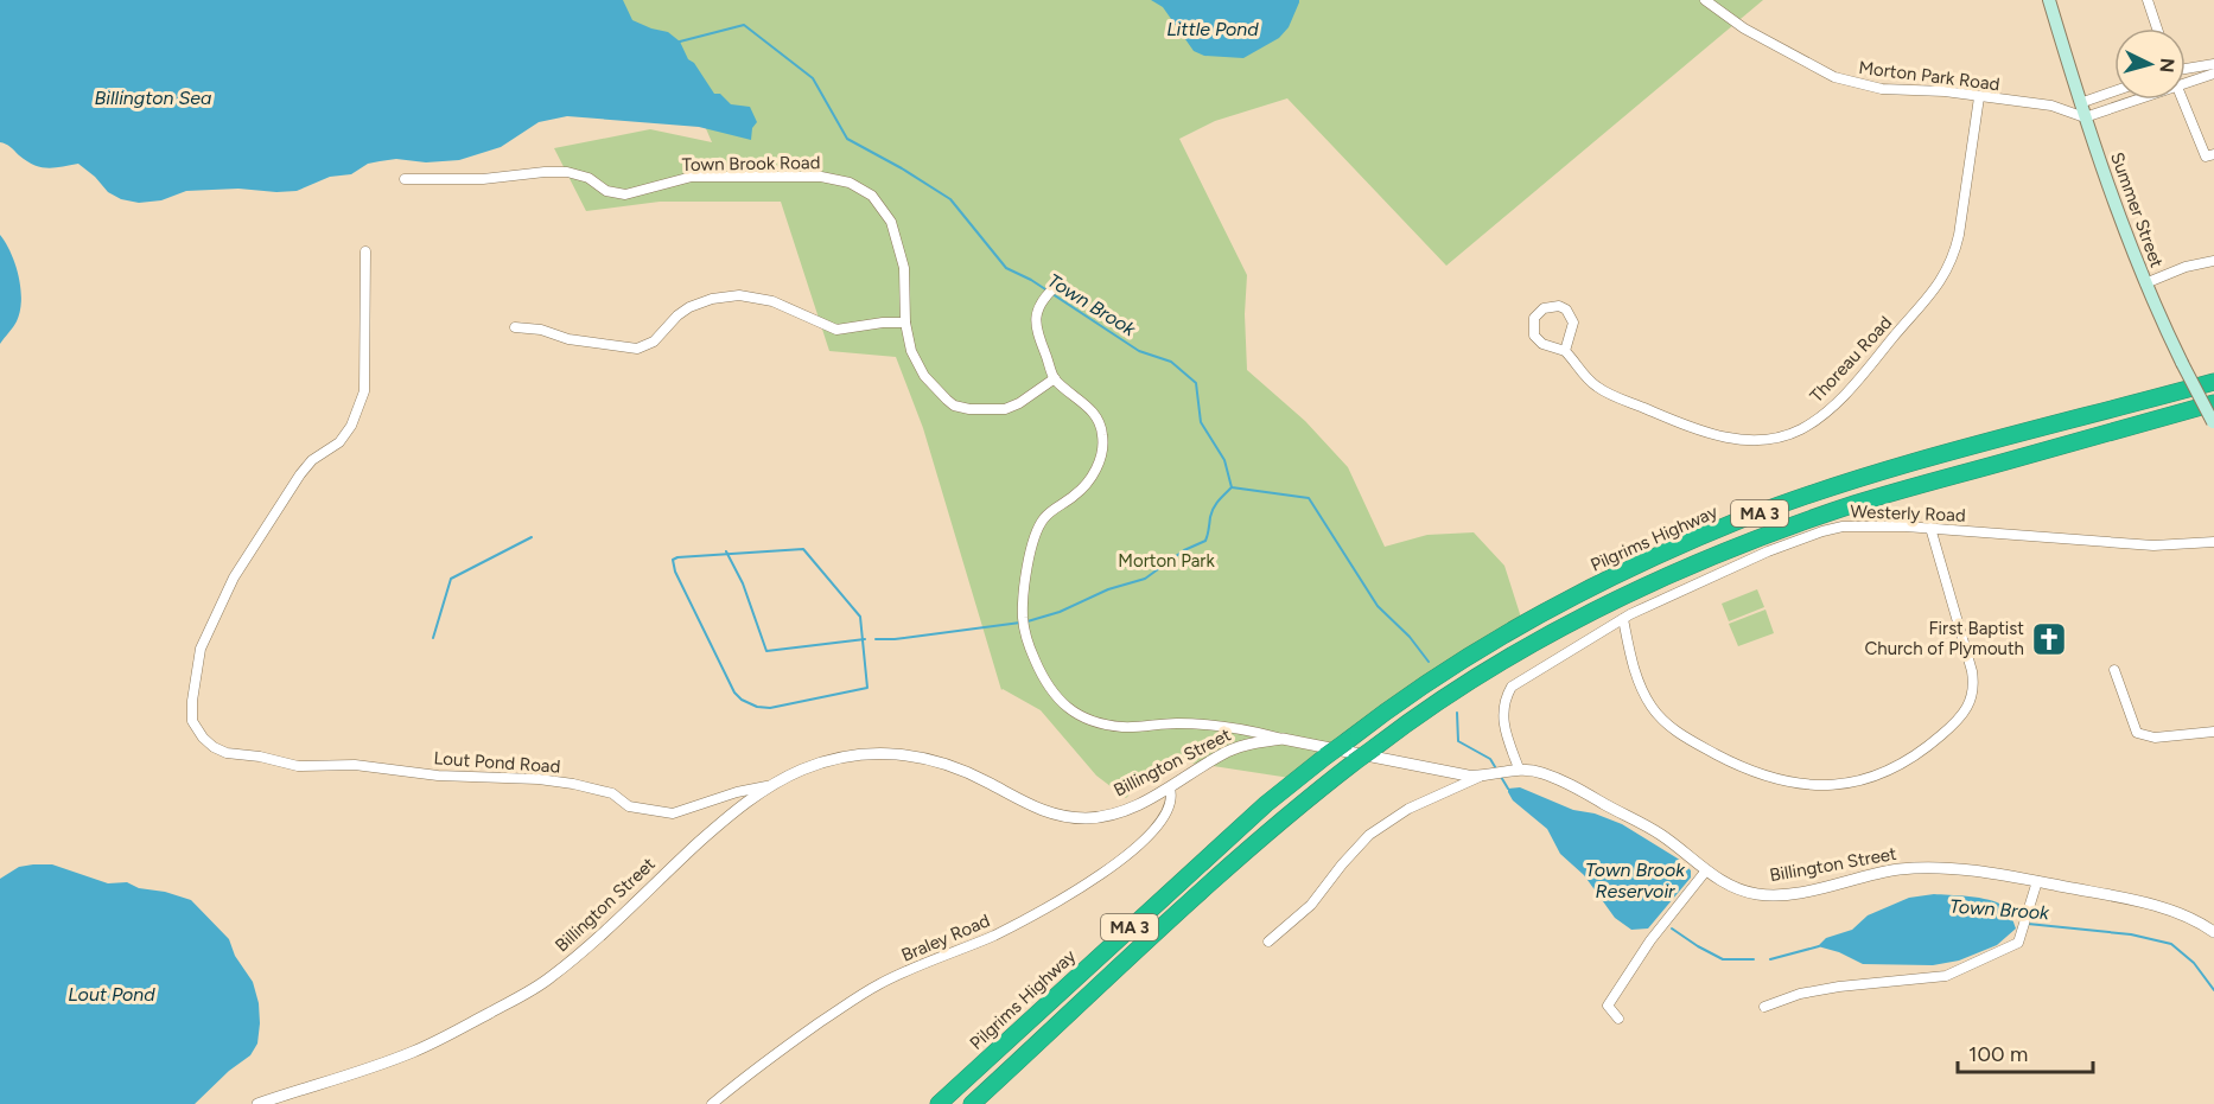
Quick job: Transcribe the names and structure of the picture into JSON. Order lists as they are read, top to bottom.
{
  "streets": {
    "highway": ["MA 3", "Pilgrims Highway"],
    "main road": ["Summer Street"],
    "street": [
      "Morton Park Road",
      "Town Brook Road",
      "Thoreau Road",
      "Westerly Road",
      "Lout Pond Road",
      "Billington Street",
      "Braley Road"
    ]
  },
  "crossings": [
    ["Morton Park Road", "Summer Street"],
    ["Morton Park Road", "Thoreau Road"],
    ["Westerly Road", "Billington Street"],
    ["Lout Pond Road", "Billington Street"],
    ["Billington Street", "Braley Road"]
  ],
  "water": [
    "Little Pond",
    "Billington Sea",
    "Town Brook",
    "Town Brook Reservoir",
    "Lout Pond"
  ],
  "parks": ["Morton Park"],
  "places": {
    "church": ["First Baptist Church of Plymouth"]
  },
  "scale_bar": "100 m",
  "north": "right"
}
